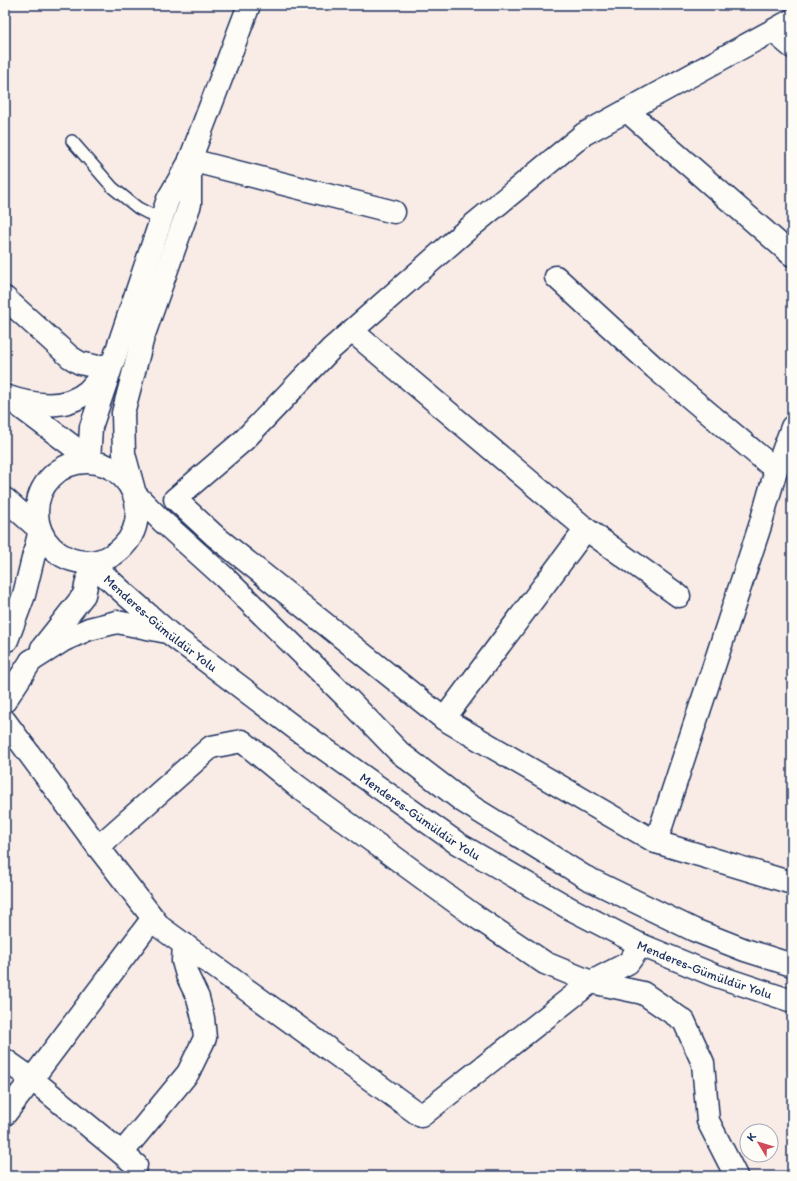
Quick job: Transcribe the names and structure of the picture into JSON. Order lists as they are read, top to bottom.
{
  "streets": {
    "street": ["Menderes-Gümüldür Yolu"]
  },
  "north": "top left"
}
